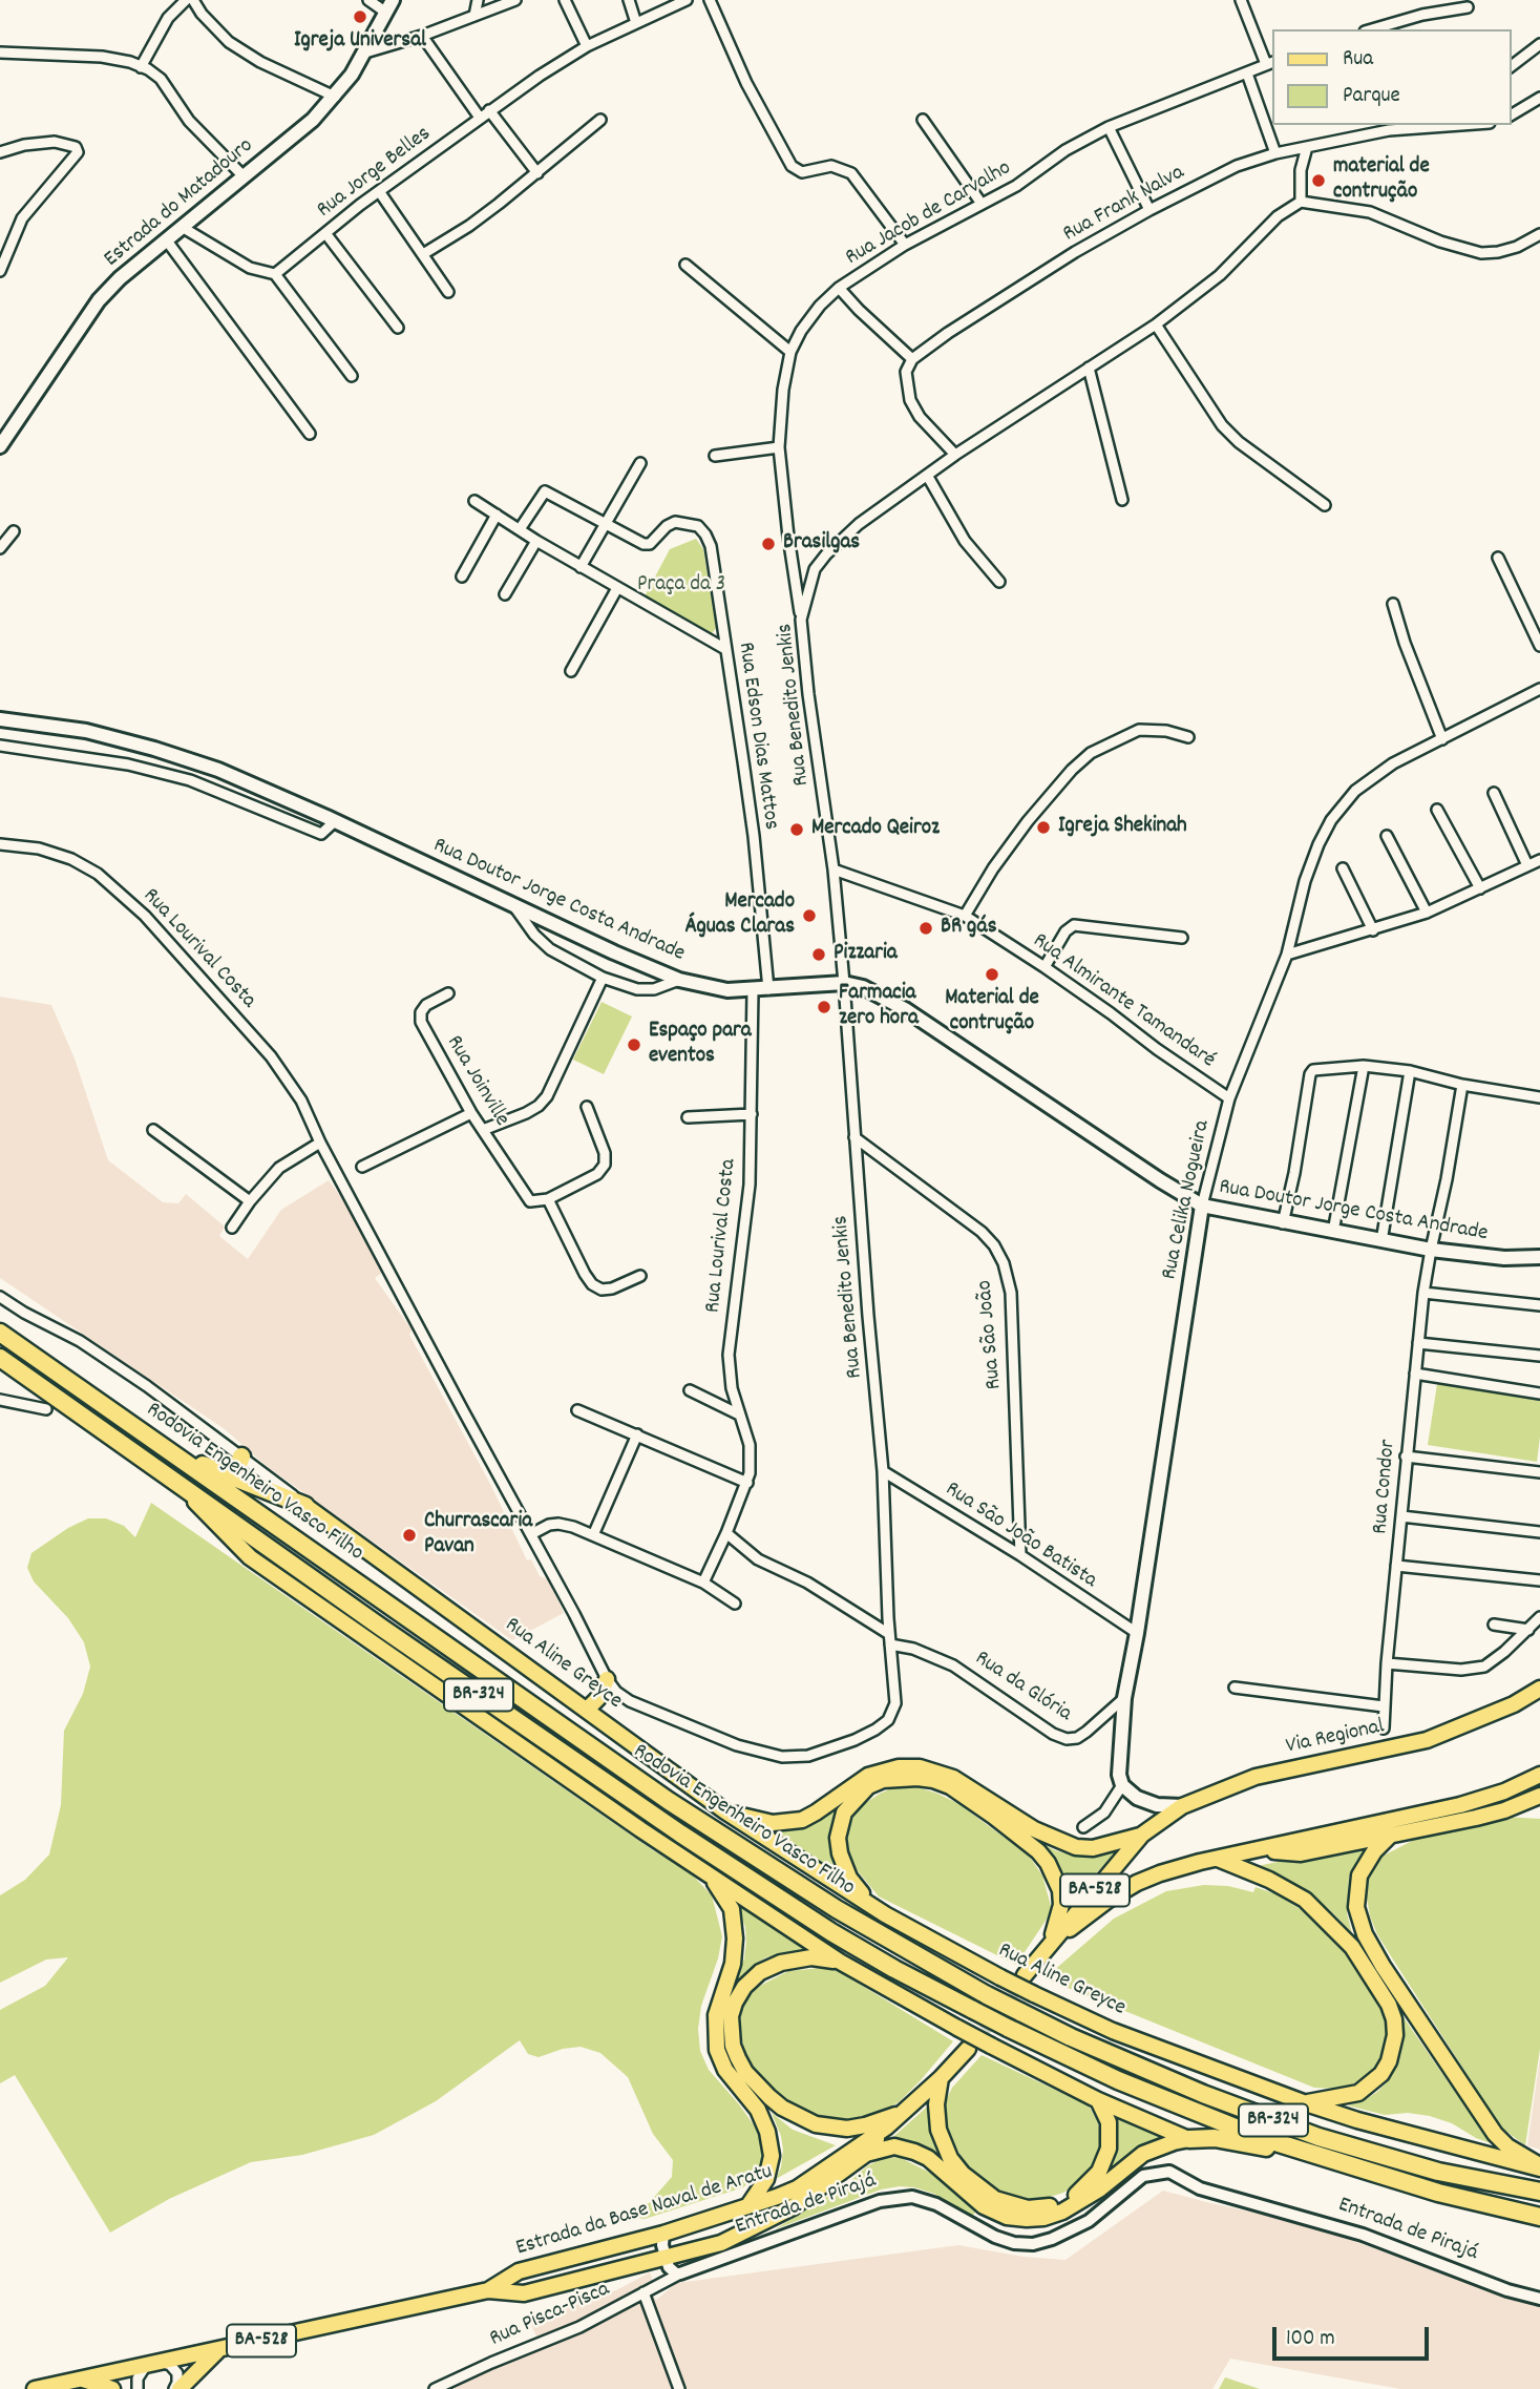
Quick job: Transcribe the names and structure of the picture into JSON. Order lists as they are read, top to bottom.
{
  "streets": {
    "highway": ["Rodovia Engenheiro Vasco Filho", "BR-324"],
    "main road": [
      "Estrada do Matadouro",
      "Rua Doutor Jorge Costa Andrade",
      "Rua Celika Nogueira",
      "Rua Aline Greyce",
      "Via Regional",
      "BA-528",
      "Estrada da Base Naval de Aratu"
    ],
    "street": [
      "Rua Jorge Belles",
      "Rua Frank Nalva",
      "Rua Jacob de Carvalho",
      "Rua Benedito Jenkis",
      "Rua Edson Dias Mattos",
      "Rua Lourival Costa",
      "Rua Almirante Tamandaré",
      "Rua Joinville",
      "Rua São João",
      "Rua Condor",
      "Rua São João Batista",
      "Rua da Glória",
      "Entrada de Pirajá",
      "Rua Pisca-Pisca"
    ]
  },
  "crossings": [
    ["Rua Jacob de Carvalho", "Rua Benedito Jenkis"],
    ["Rua Benedito Jenkis", "Rua Doutor Jorge Costa Andrade"],
    ["Rua Benedito Jenkis", "Rua Lourival Costa"],
    ["Rua Benedito Jenkis", "Rua Almirante Tamandaré"],
    ["Rua Benedito Jenkis", "Rua São João"],
    ["Rua Benedito Jenkis", "Rua São João Batista"],
    ["Rua Benedito Jenkis", "Rua da Glória"],
    ["Rua Edson Dias Mattos", "Rua Doutor Jorge Costa Andrade"],
    ["Rua Doutor Jorge Costa Andrade", "Rua Lourival Costa"],
    ["Rua Doutor Jorge Costa Andrade", "Rua Celika Nogueira"],
    ["Rua Doutor Jorge Costa Andrade", "Rua Condor"],
    ["Rua Lourival Costa", "Rua da Glória"],
    ["Rua Almirante Tamandaré", "Rua Celika Nogueira"],
    ["Rua Celika Nogueira", "Rua São João Batista"],
    ["Rua Celika Nogueira", "Rua da Glória"],
    ["Rua São João", "Rua São João Batista"],
    ["Via Regional", "BA-528"],
    ["Entrada de Pirajá", "Rua Pisca-Pisca"]
  ],
  "parks": ["Praça da 3"],
  "places": [
    "Igreja Universal",
    "material de contrução",
    "Brasilgas",
    "Igreja Shekinah",
    "Mercado Qeiroz",
    "Mercado Águas Claras",
    "BR gás",
    "Pizzaria",
    "Material de contrução",
    "Farmacia zero hora",
    "Espaço para eventos",
    "Churrascaria Pavan"
  ],
  "legend": ["Rua", "Parque"],
  "scale_bar": "100 m"
}
